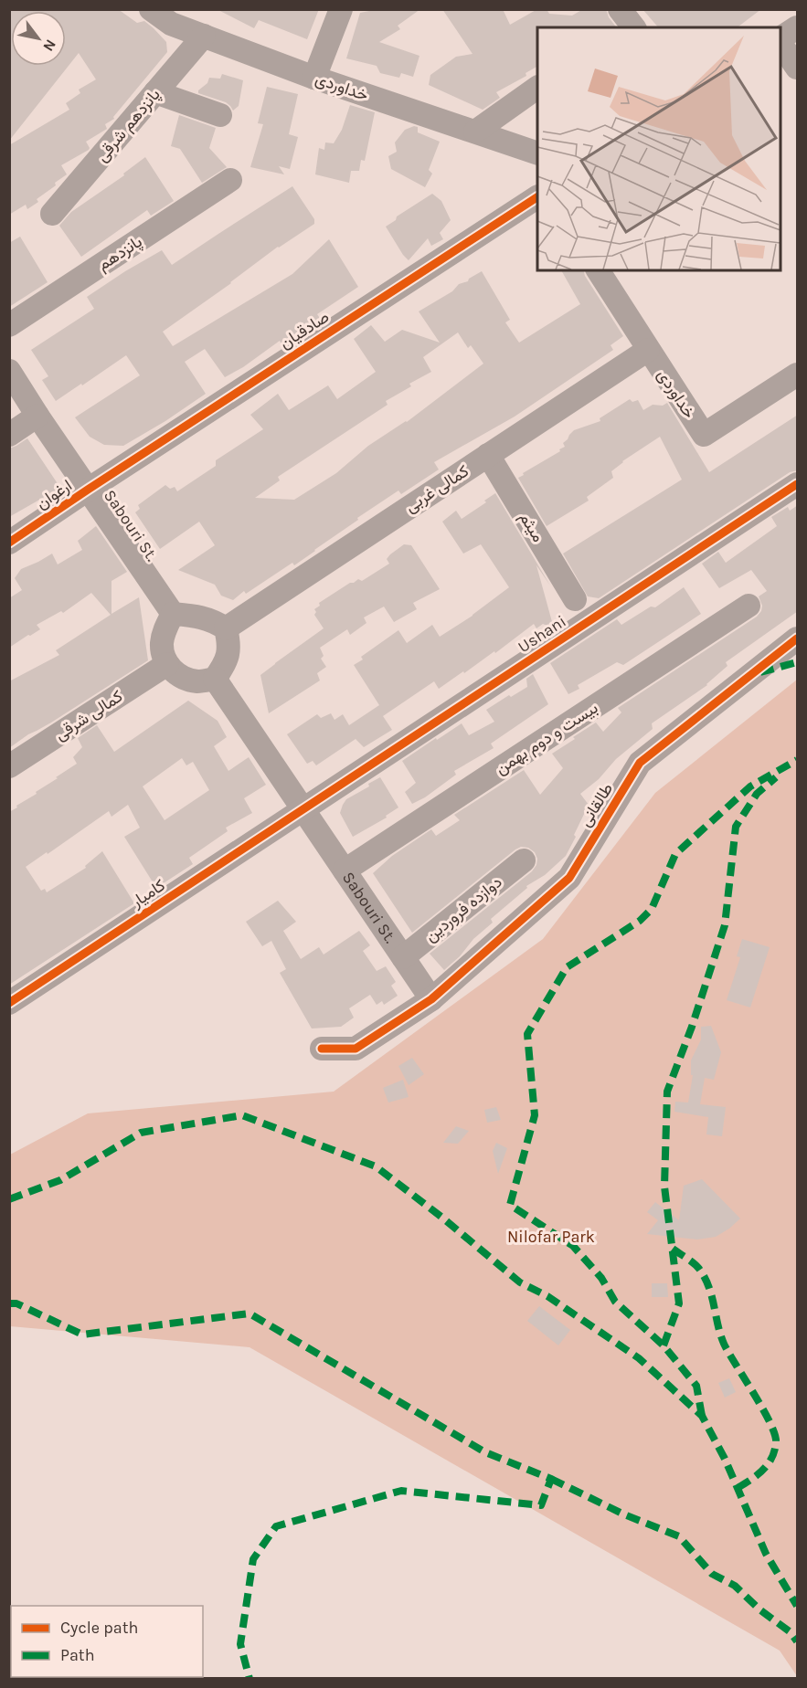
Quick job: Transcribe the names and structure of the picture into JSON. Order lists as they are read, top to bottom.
{
  "streets": {
    "street": [
      "خداوردی",
      "پانزدهم شرقی",
      "پانزدهم",
      "صادقیان",
      "کمالی غربی",
      "ارغوان",
      "Sabouri St.",
      "میثم",
      "Ushani",
      "کمالی شرقی",
      "بیست و دوم بهمن",
      "طالقانی",
      "کامیار",
      "دوازده فروردین"
    ]
  },
  "crossings": [
    ["خداوردی", "پانزدهم شرقی"],
    ["خداوردی", "کمالی غربی"],
    ["صادقیان", "ارغوان"],
    ["صادقیان", "Sabouri St."],
    ["کمالی غربی", "Sabouri St."],
    ["کمالی غربی", "میثم"],
    ["کمالی غربی", "کمالی شرقی"],
    ["ارغوان", "Sabouri St."],
    ["Sabouri St.", "Ushani"],
    ["Sabouri St.", "کمالی شرقی"],
    ["Sabouri St.", "بیست و دوم بهمن"],
    ["Sabouri St.", "طالقانی"],
    ["Sabouri St.", "کامیار"],
    ["Sabouri St.", "دوازده فروردین"],
    ["Ushani", "کامیار"]
  ],
  "parks": ["Nilofar Park"],
  "legend": ["Cycle path", "Path"],
  "north": "bottom right"
}
